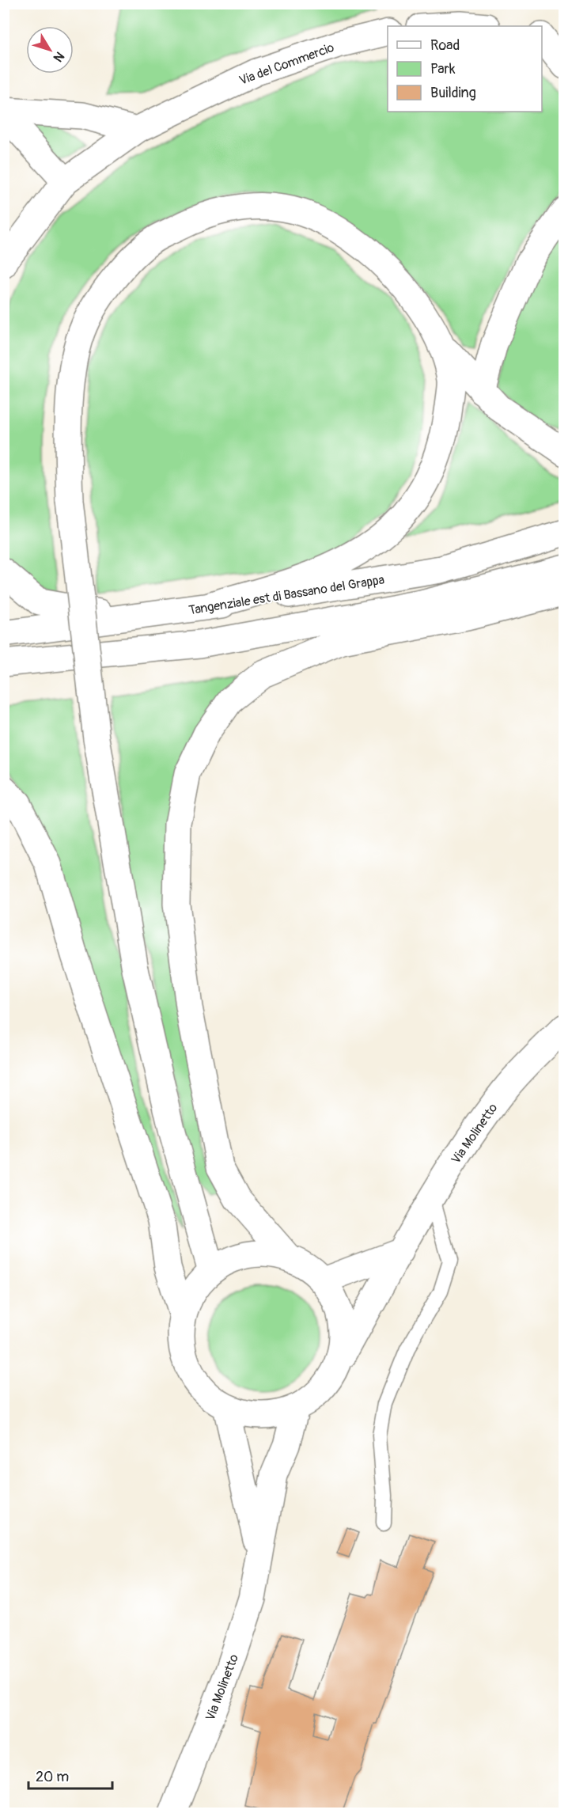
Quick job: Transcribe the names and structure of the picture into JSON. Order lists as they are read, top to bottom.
{
  "streets": {
    "main road": ["Via del Commercio", "Tangenziale est di Bassano del Grappa", "Via Molinetto"]
  },
  "legend": ["Road", "Park", "Building"],
  "scale_bar": "20 m",
  "north": "bottom right"
}
